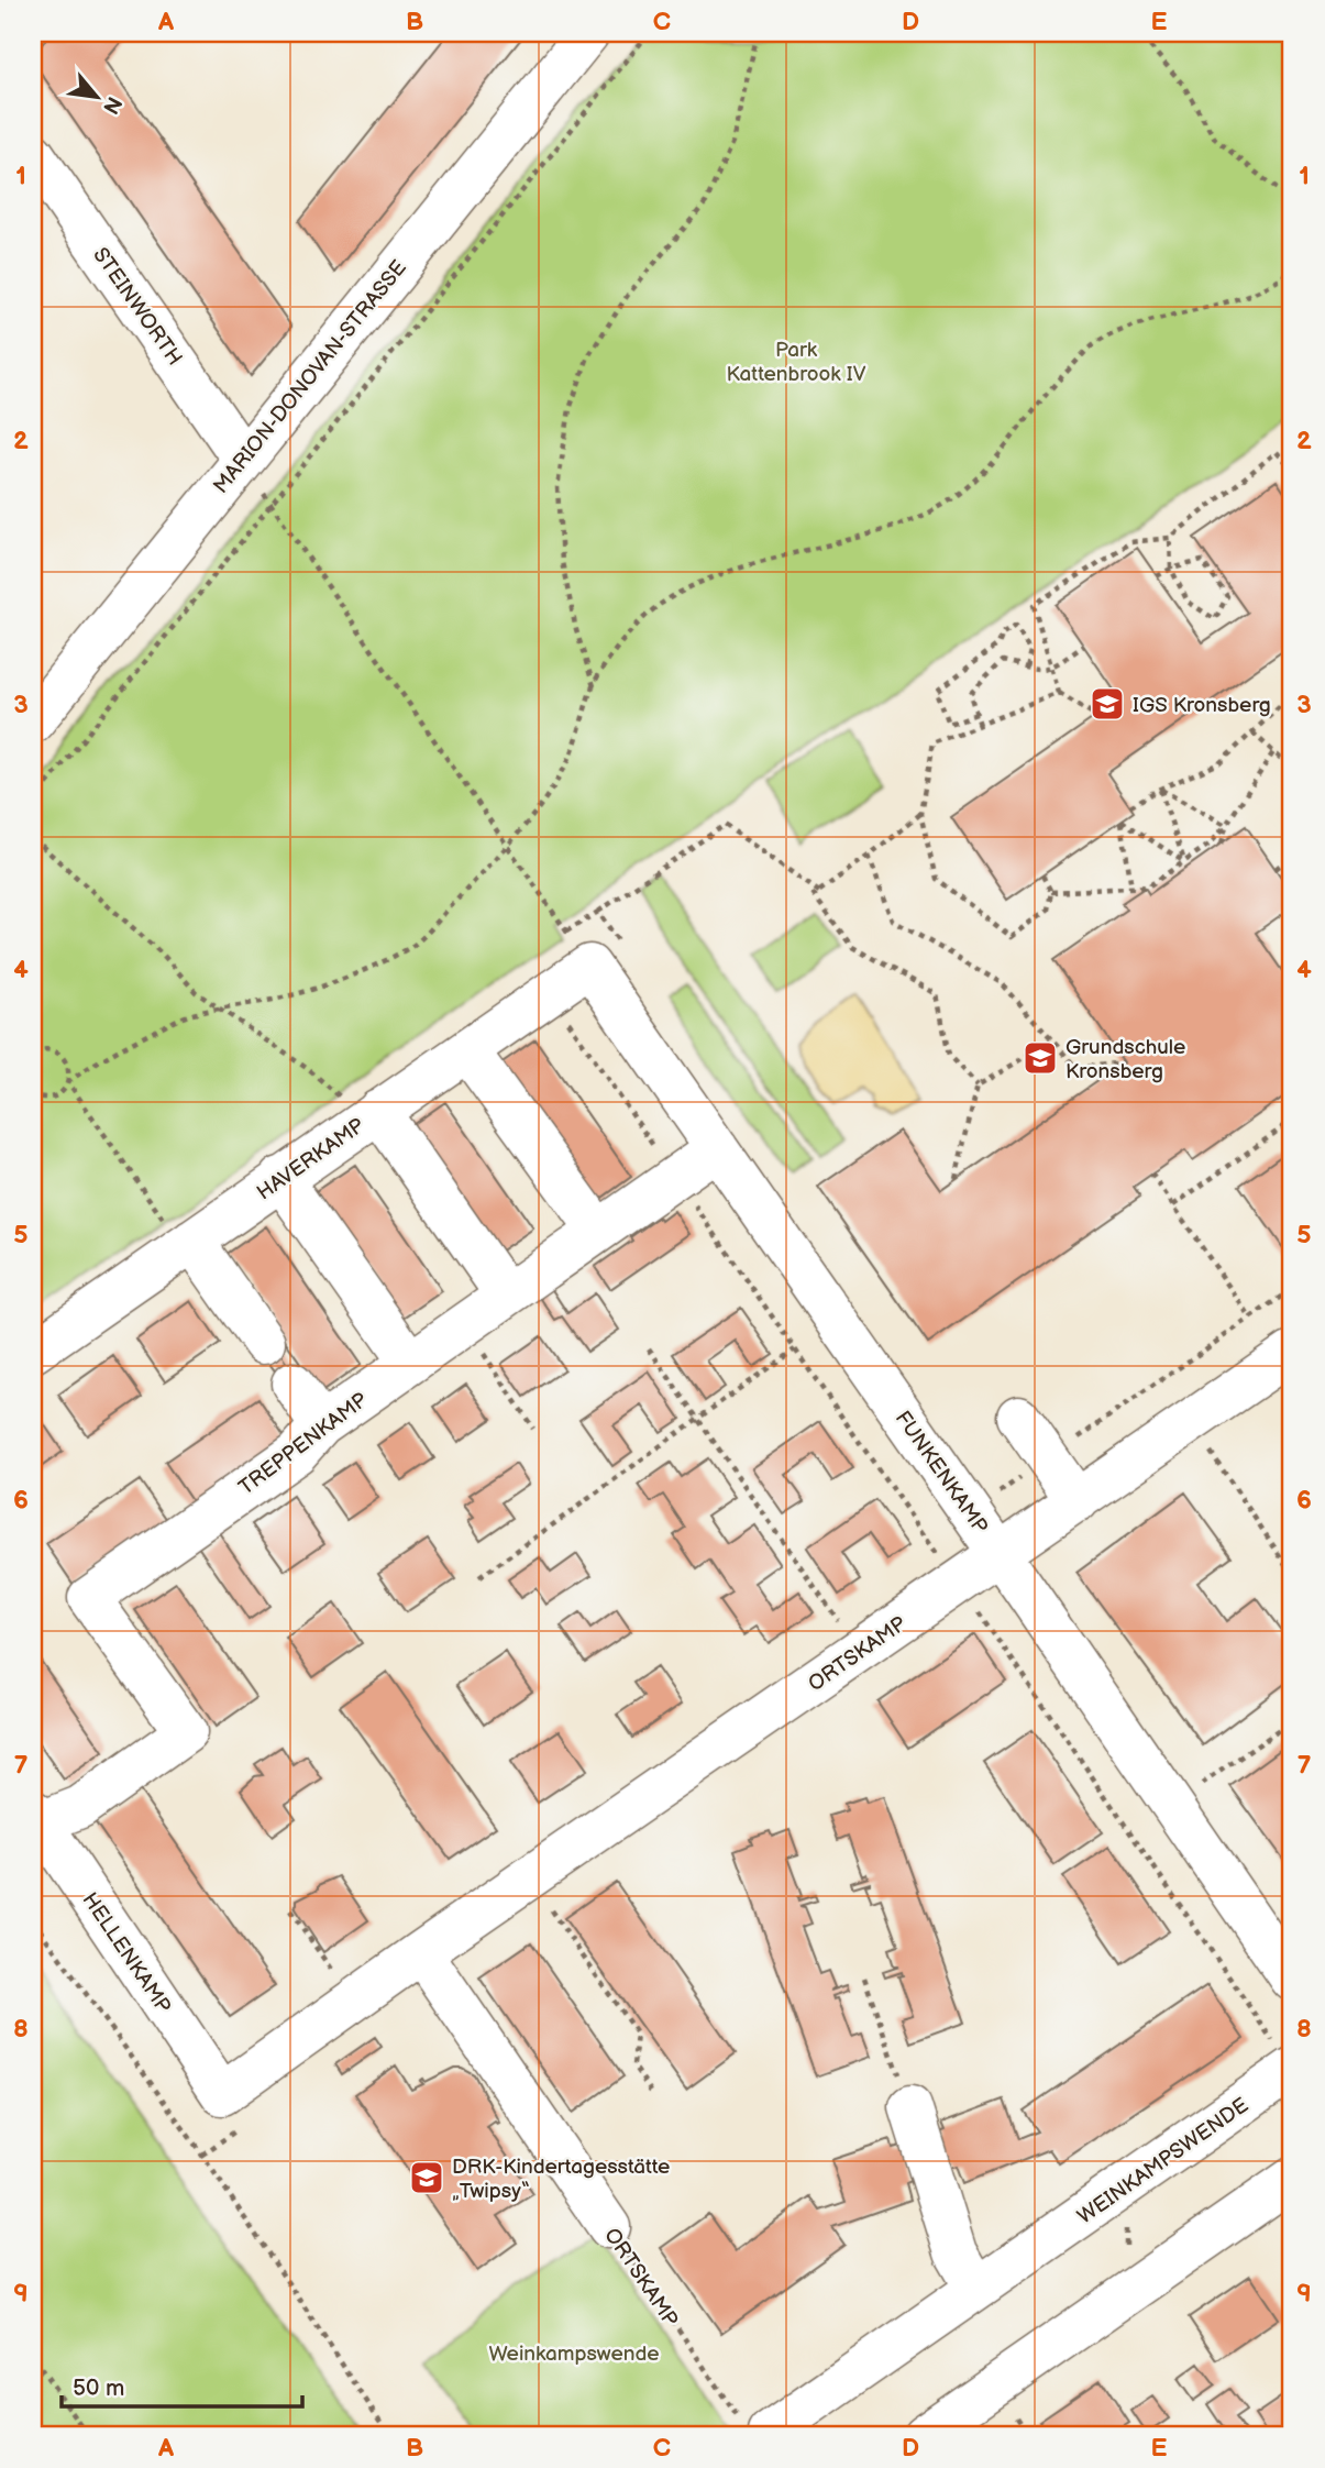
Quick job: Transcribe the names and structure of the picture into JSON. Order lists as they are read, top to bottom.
{
  "streets": {
    "street": [
      "STEINWORTH",
      "MARION-DONOVAN-STRASSE",
      "HAVERKAMP",
      "TREPPENKAMP",
      "FUNKENKAMP",
      "ORTSKAMP",
      "HELLENKAMP",
      "WEINKAMPSWENDE"
    ]
  },
  "crossings": [
    ["STEINWORTH", "MARION-DONOVAN-STRASSE"],
    ["HAVERKAMP", "FUNKENKAMP"],
    ["TREPPENKAMP", "FUNKENKAMP"],
    ["TREPPENKAMP", "HELLENKAMP"],
    ["FUNKENKAMP", "ORTSKAMP"],
    ["ORTSKAMP", "HELLENKAMP"],
    ["ORTSKAMP", "WEINKAMPSWENDE"]
  ],
  "parks": ["Park Kattenbrook IV", "Weinkampswende"],
  "places": {
    "school or university": ["IGS Kronsberg", "Grundschule Kronsberg", "DRK-Kindertagesstätte „Twipsy“"]
  },
  "scale_bar": "50 m",
  "north": "bottom right",
  "grid": {
    "columns": [
      "A",
      "B",
      "C",
      "D",
      "E"
    ],
    "rows": [
      "1",
      "2",
      "3",
      "4",
      "5",
      "6",
      "7",
      "8",
      "9"
    ]
  }
}
